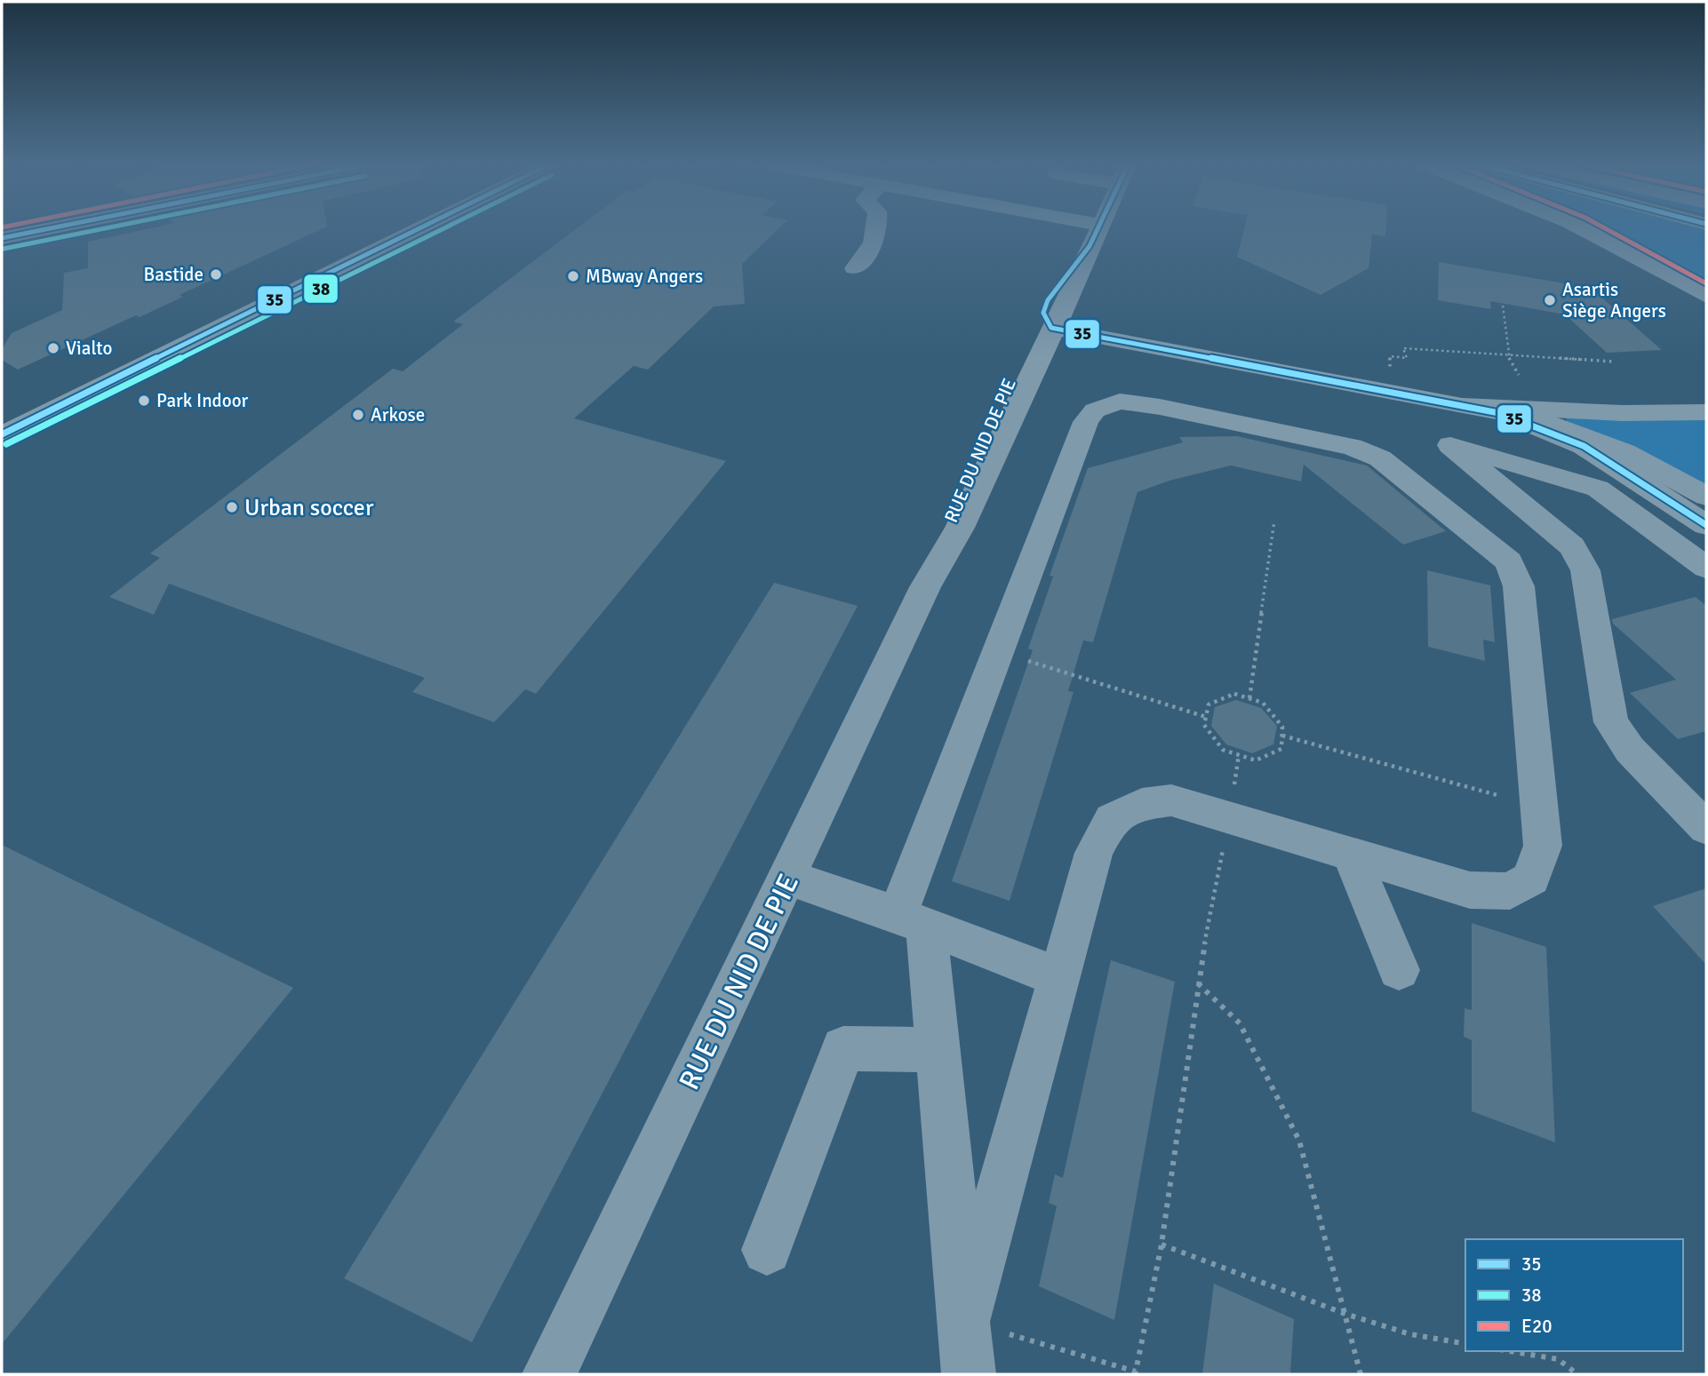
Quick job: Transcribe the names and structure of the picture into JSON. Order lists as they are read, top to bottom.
{
  "streets": {
    "street": ["RUE DU NID DE PIE"]
  },
  "places": [
    "Bastide",
    "MBway Angers",
    "Asartis Siège Angers",
    "Vialto",
    "Park Indoor",
    "Arkose",
    "Urban soccer"
  ],
  "lines": ["transit line 35", "transit line 38", "transit line E20"],
  "legend": ["35", "38", "E20"]
}
